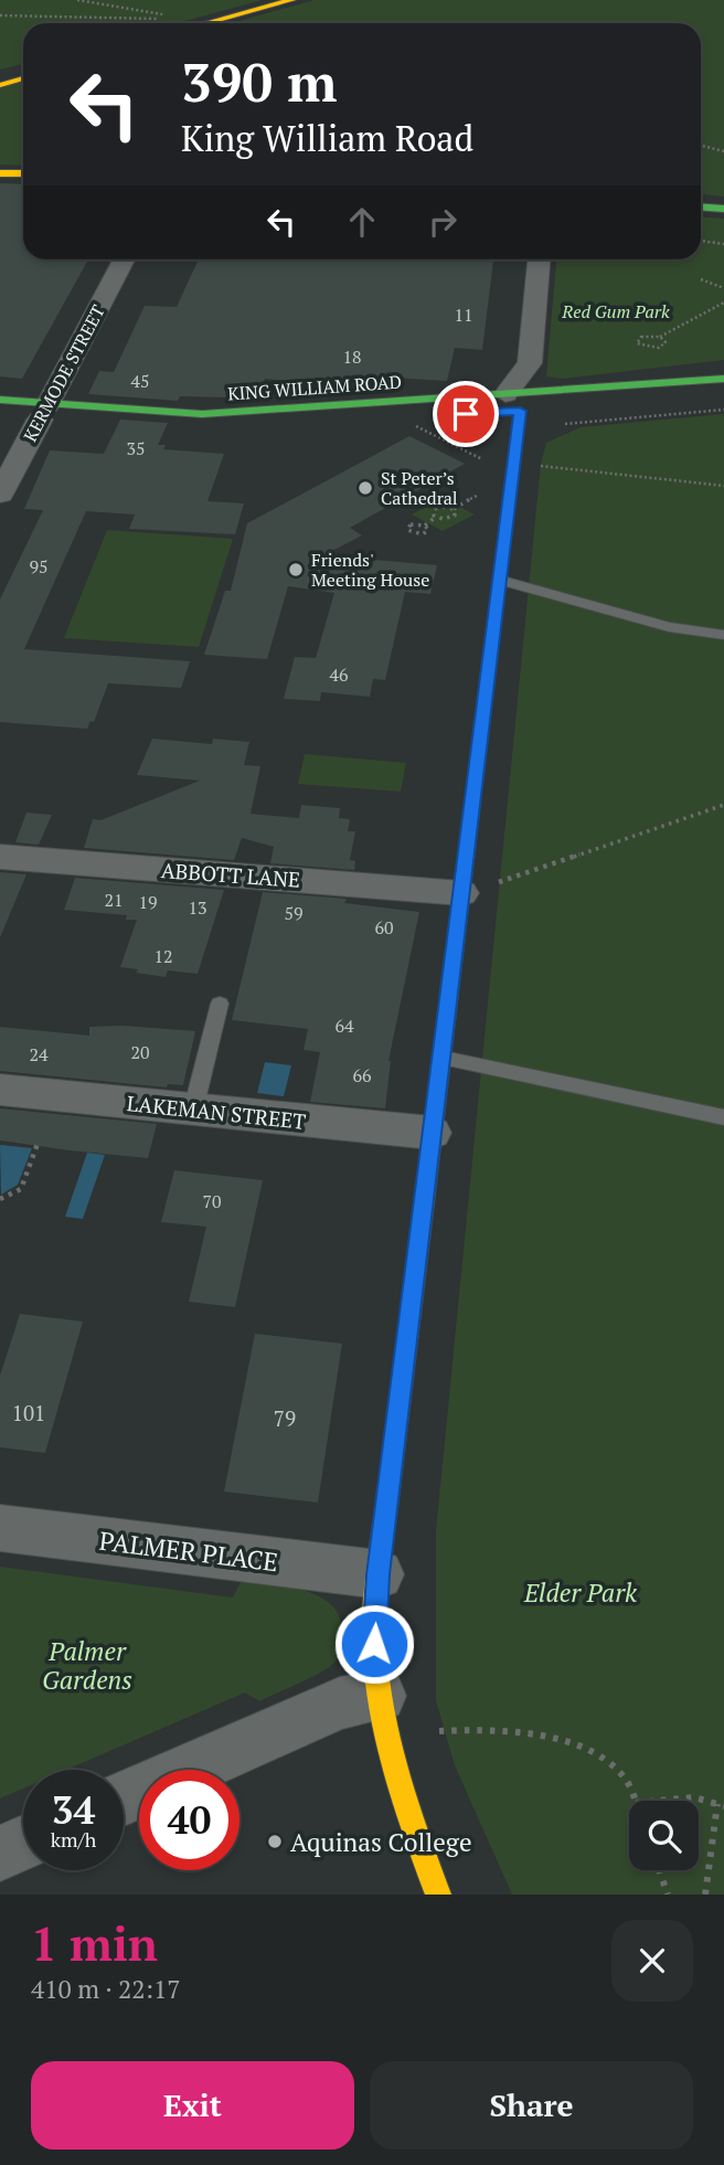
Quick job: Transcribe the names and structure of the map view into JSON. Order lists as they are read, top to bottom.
{
  "streets": {
    "main road": ["KING WILLIAM ROAD"],
    "street": [
      "KERMODE STREET",
      "ABBOTT LANE",
      "LAKEMAN STREET",
      "PALMER PLACE"
    ]
  },
  "crossings": [
    ["KERMODE STREET", "KING WILLIAM ROAD"]
  ],
  "parks": ["Red Gum Park", "Elder Park", "Palmer Gardens"],
  "places": ["St Peter’s Cathedral", "Friends' Meeting House", "Aquinas College"],
  "house_numbers": [
    "11",
    "18",
    "45",
    "35",
    "95",
    "46",
    "21",
    "19",
    "13",
    "59",
    "60",
    "12",
    "64",
    "20",
    "24",
    "66",
    "70",
    "101",
    "79"
  ],
  "page": {
    "turn": ["390 m", "King William Road"],
    "speed": "34 km/h",
    "limit": "40",
    "heading": ["1 min", "410 m · 22:17"],
    "buttons": ["Exit", "Share"]
  }
}
